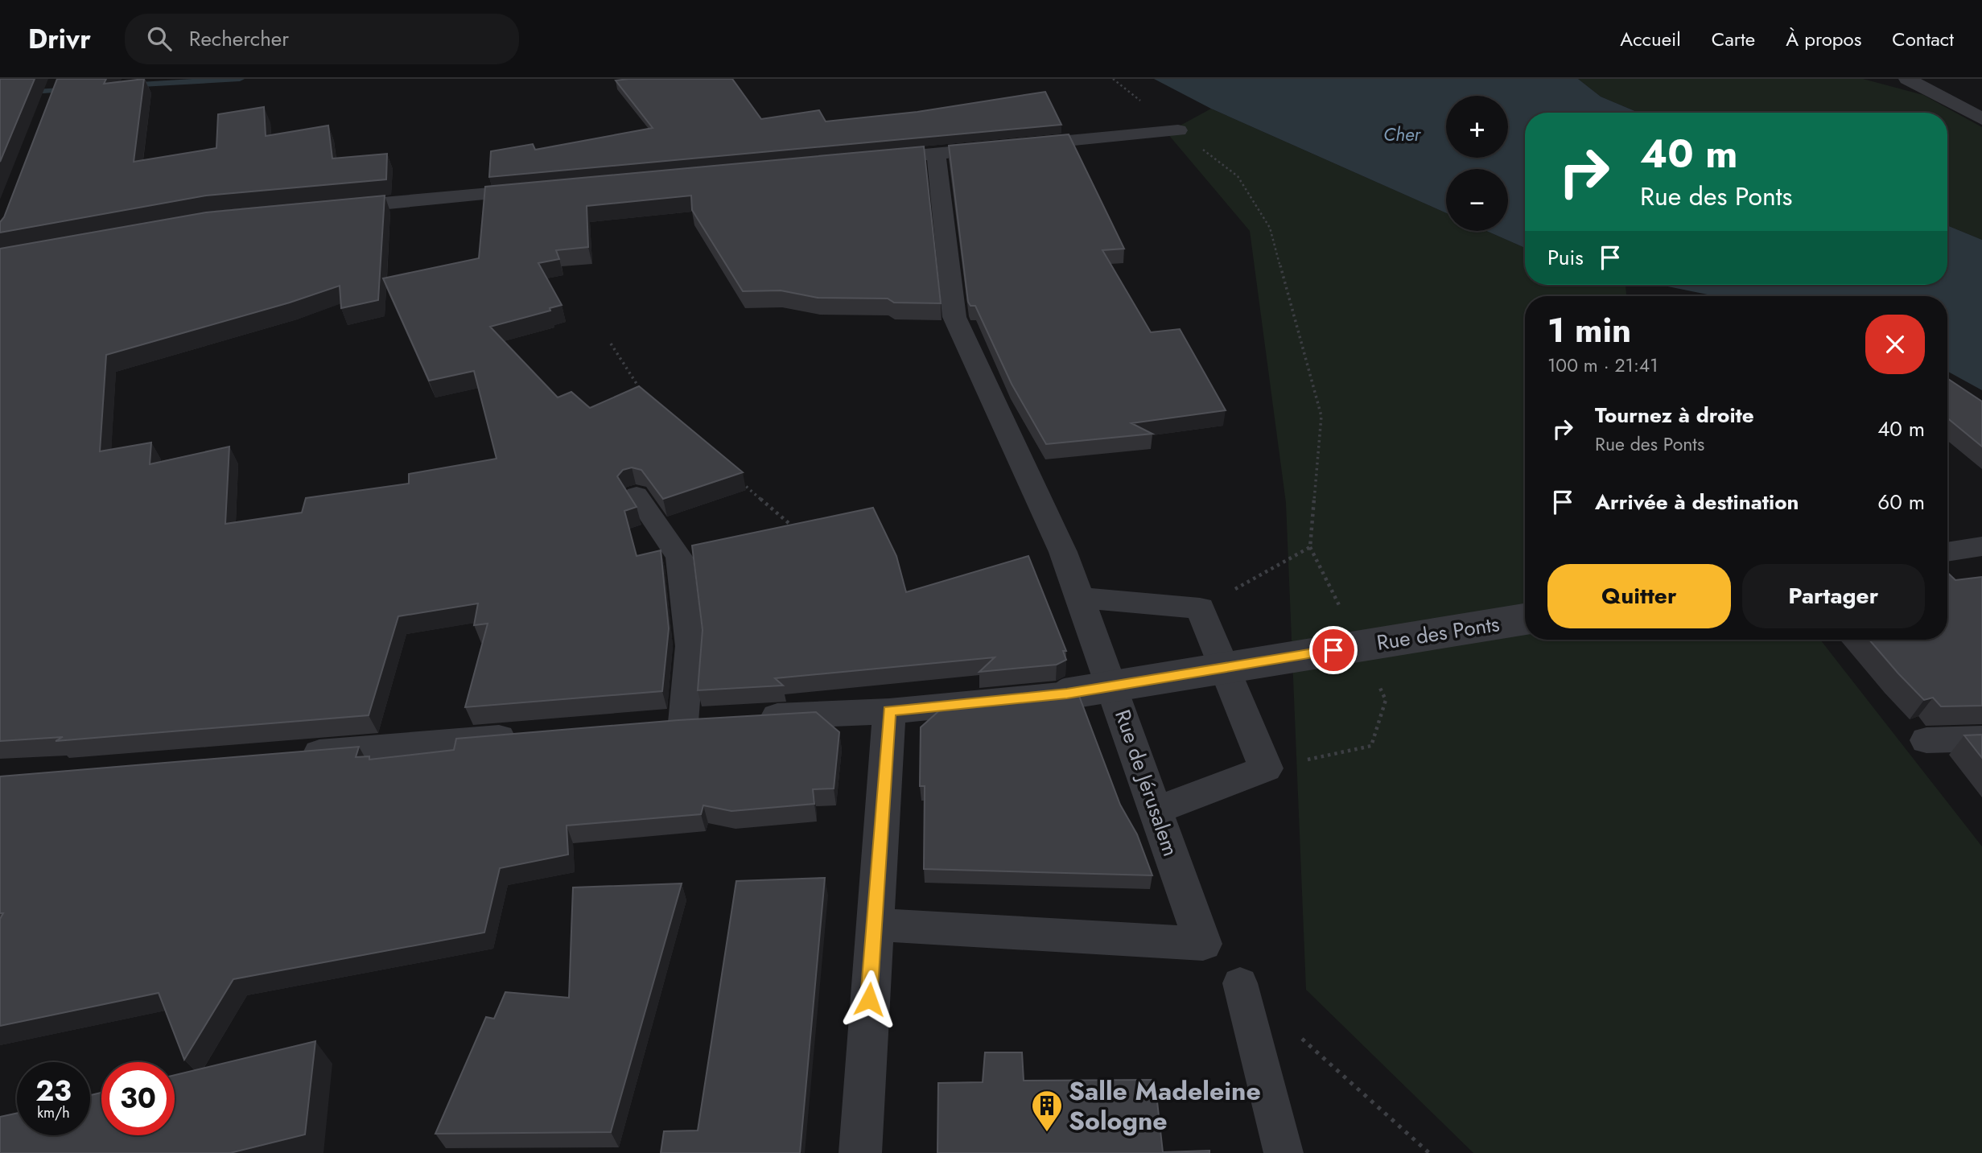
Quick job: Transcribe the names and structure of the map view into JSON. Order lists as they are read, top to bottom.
{
  "streets": {
    "street": ["Rue des Ponts", "Rue de Jérusalem"]
  },
  "water": ["Cher"],
  "places": {
    "building": ["Salle Madeleine Sologne"]
  },
  "page": {
    "header": "Drivr",
    "search": "Rechercher",
    "nav": [
      "Accueil",
      "Carte",
      "À propos",
      "Contact"
    ],
    "map_buttons": ["+", "−"],
    "turn": ["40 m", "Rue des Ponts"],
    "then": "Puis",
    "heading": ["1 min", "100 m · 21:41"],
    "list": [
      {
        "name": "Tournez à droite",
        "note": "Rue des Ponts",
        "value": "40 m"
      },
      {
        "name": "Arrivée à destination",
        "value": "60 m"
      }
    ],
    "buttons": ["Quitter", "Partager"],
    "speed": "23 km/h",
    "limit": "30"
  }
}
